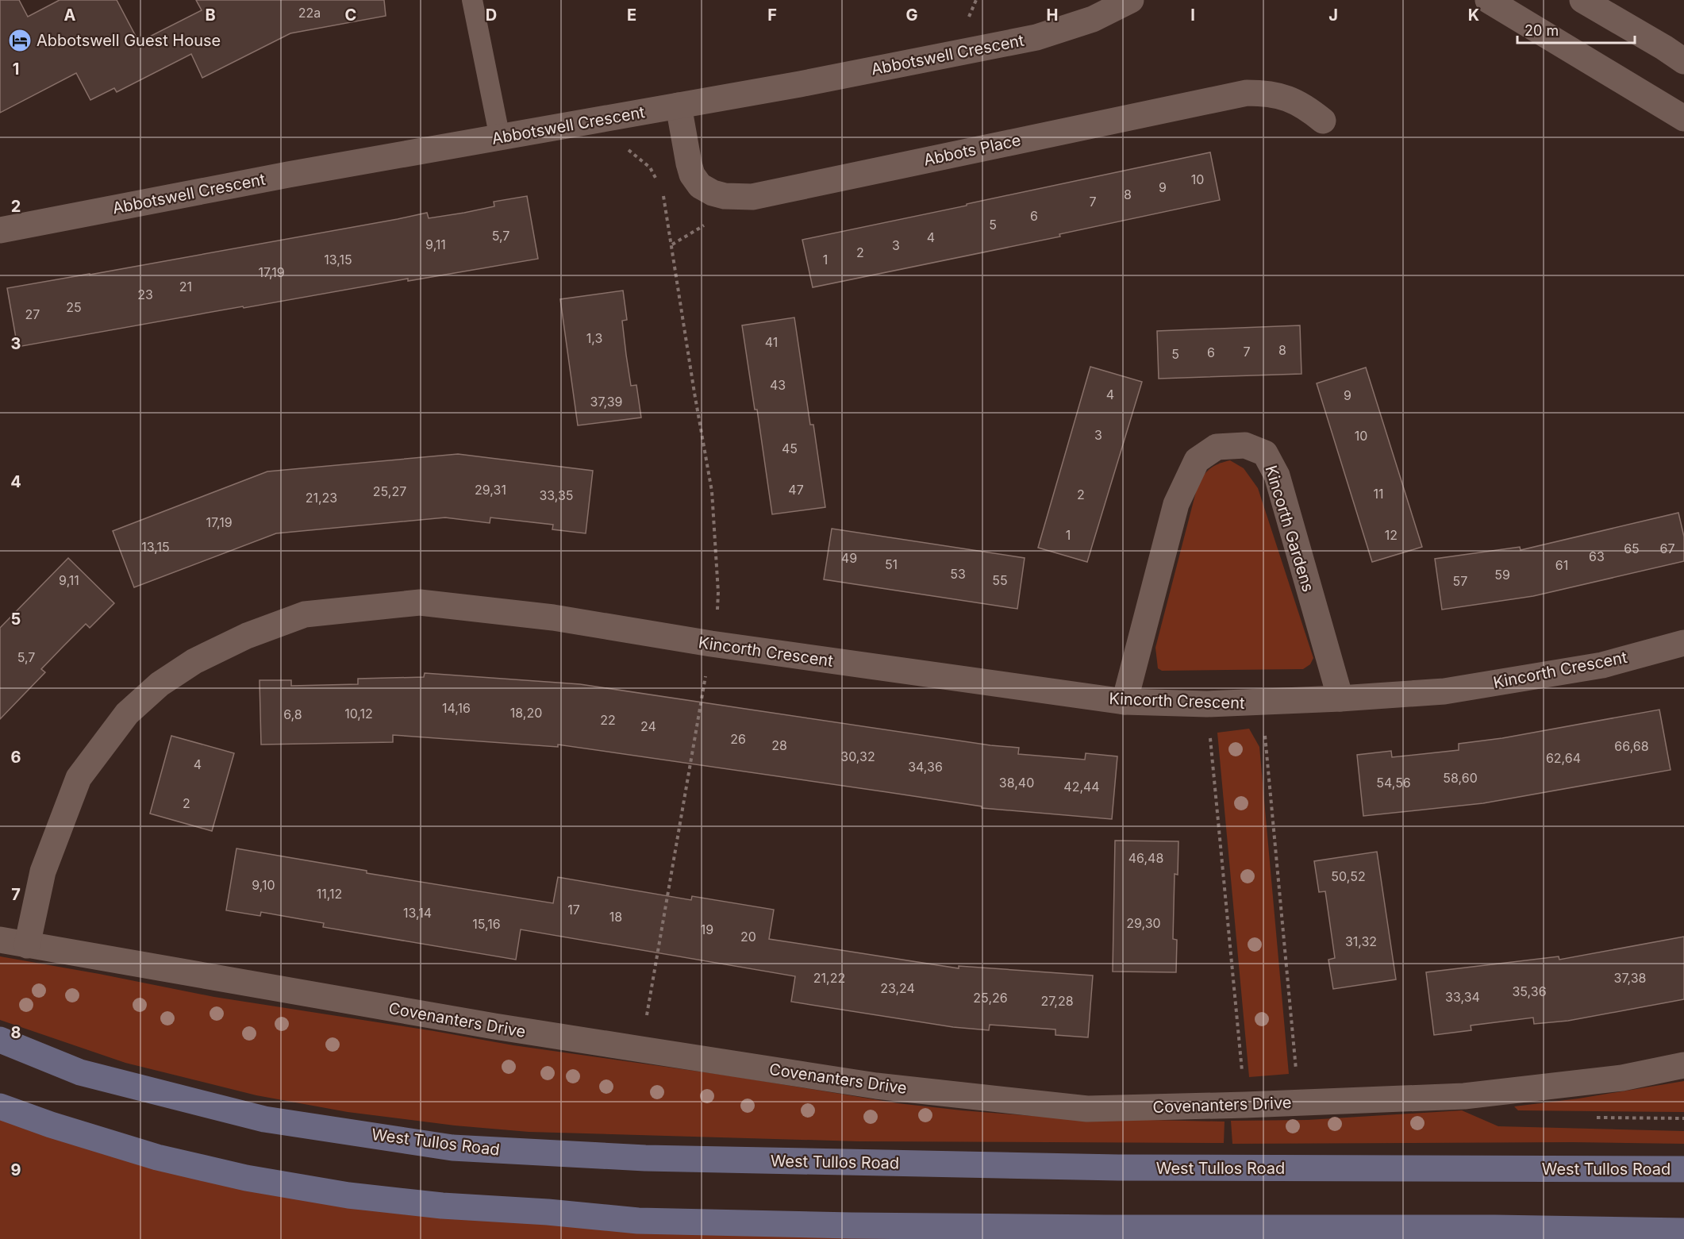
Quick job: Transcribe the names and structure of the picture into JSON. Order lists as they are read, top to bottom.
{
  "streets": {
    "main road": ["West Tullos Road"],
    "street": [
      "Abbotswell Crescent",
      "Abbots Place",
      "Kincorth Gardens",
      "Kincorth Crescent",
      "Covenanters Drive"
    ]
  },
  "crossings": [
    ["Abbotswell Crescent", "Abbots Place"],
    ["Kincorth Gardens", "Kincorth Crescent"],
    ["Kincorth Crescent", "Covenanters Drive"]
  ],
  "places": {
    "hotel": ["Abbotswell Guest House"]
  },
  "house_numbers": [
    "22a",
    "10",
    "9",
    "8",
    "7",
    "6",
    "5",
    "5,7",
    "4",
    "9,11",
    "3",
    "2",
    "13,15",
    "1",
    "17,19",
    "21",
    "23",
    "25",
    "27",
    "1,3",
    "41",
    "8",
    "7",
    "6",
    "5",
    "43",
    "4",
    "9",
    "37,39",
    "3",
    "10",
    "45",
    "29,31",
    "47",
    "25,27",
    "11",
    "2",
    "33,35",
    "21,23",
    "17,19",
    "1",
    "12",
    "13,15",
    "65",
    "67",
    "63",
    "49",
    "51",
    "61",
    "53",
    "59",
    "9,11",
    "55",
    "57",
    "5,7",
    "14,16",
    "18,20",
    "10,12",
    "6,8",
    "22",
    "24",
    "26",
    "28",
    "66,68",
    "30,32",
    "62,64",
    "4",
    "34,36",
    "58,60",
    "38,40",
    "54,56",
    "42,44",
    "2",
    "46,48",
    "50,52",
    "9,10",
    "11,12",
    "17",
    "13,14",
    "18",
    "29,30",
    "15,16",
    "19",
    "20",
    "31,32",
    "21,22",
    "37,38",
    "23,24",
    "35,36",
    "33,34",
    "25,26",
    "27,28"
  ],
  "scale_bar": "20 m",
  "grid": {
    "columns": [
      "A",
      "B",
      "C",
      "D",
      "E",
      "F",
      "G",
      "H",
      "I",
      "J",
      "K"
    ],
    "rows": [
      "1",
      "2",
      "3",
      "4",
      "5",
      "6",
      "7",
      "8",
      "9"
    ]
  }
}
